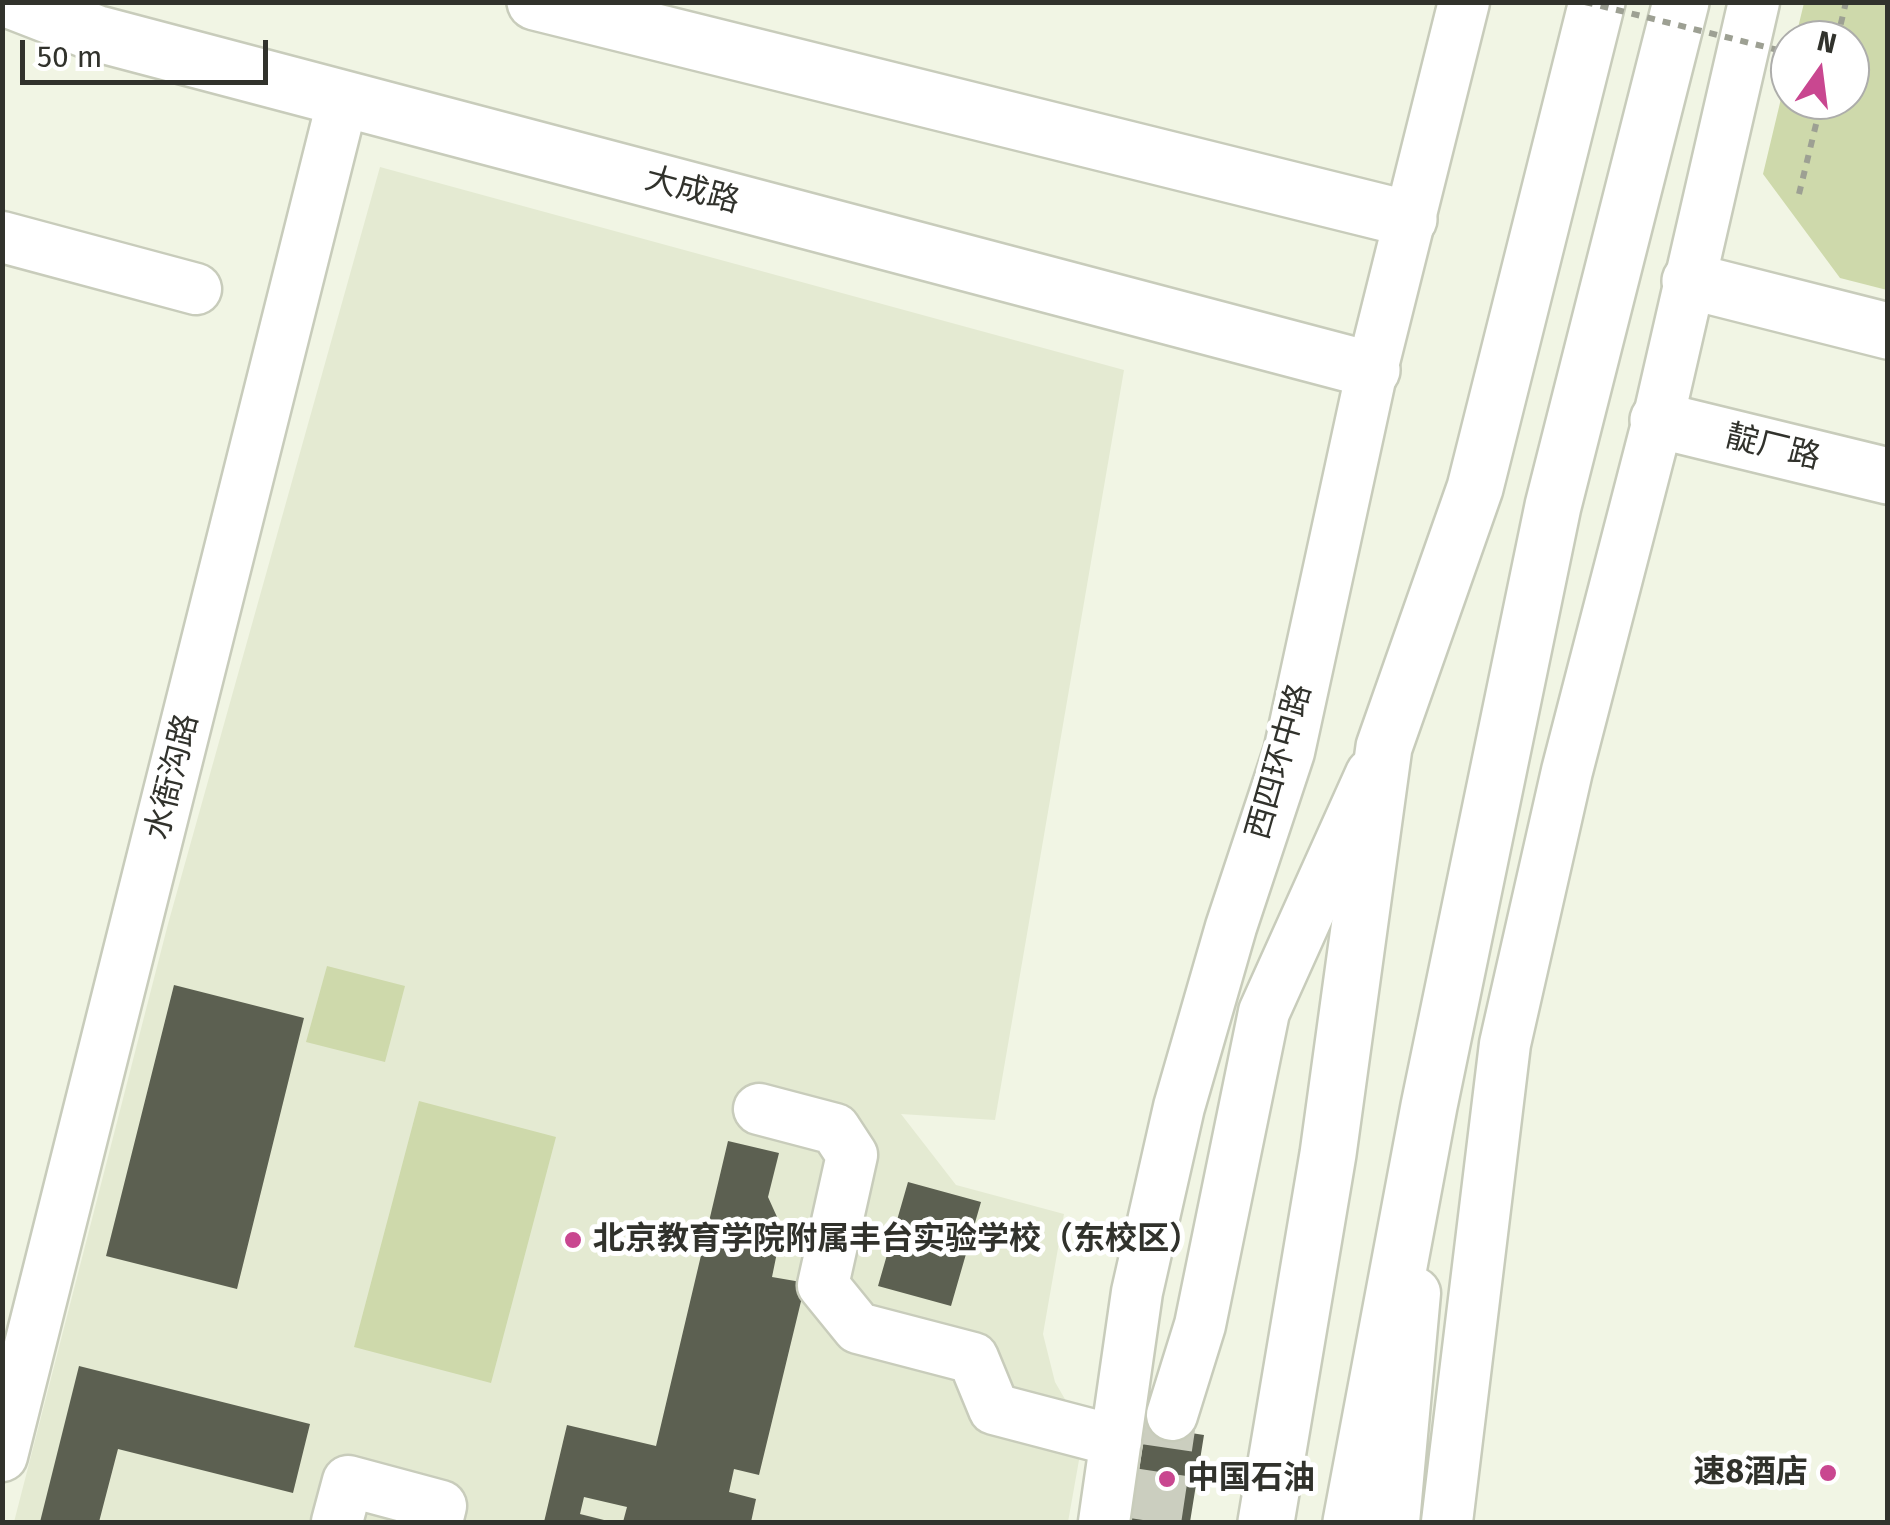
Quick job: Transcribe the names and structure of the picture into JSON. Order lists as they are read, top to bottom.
{
  "streets": {
    "main road": ["大成路", "靛厂路"],
    "street": ["西四环中路", "水衙沟路"]
  },
  "crossings": [
    ["大成路", "西四环中路"],
    ["大成路", "水衙沟路"]
  ],
  "places": ["北京教育学院附属丰台实验学校（东校区）", "速8酒店", "中国石油"],
  "scale_bar": "50 m",
  "north": "top"
}
